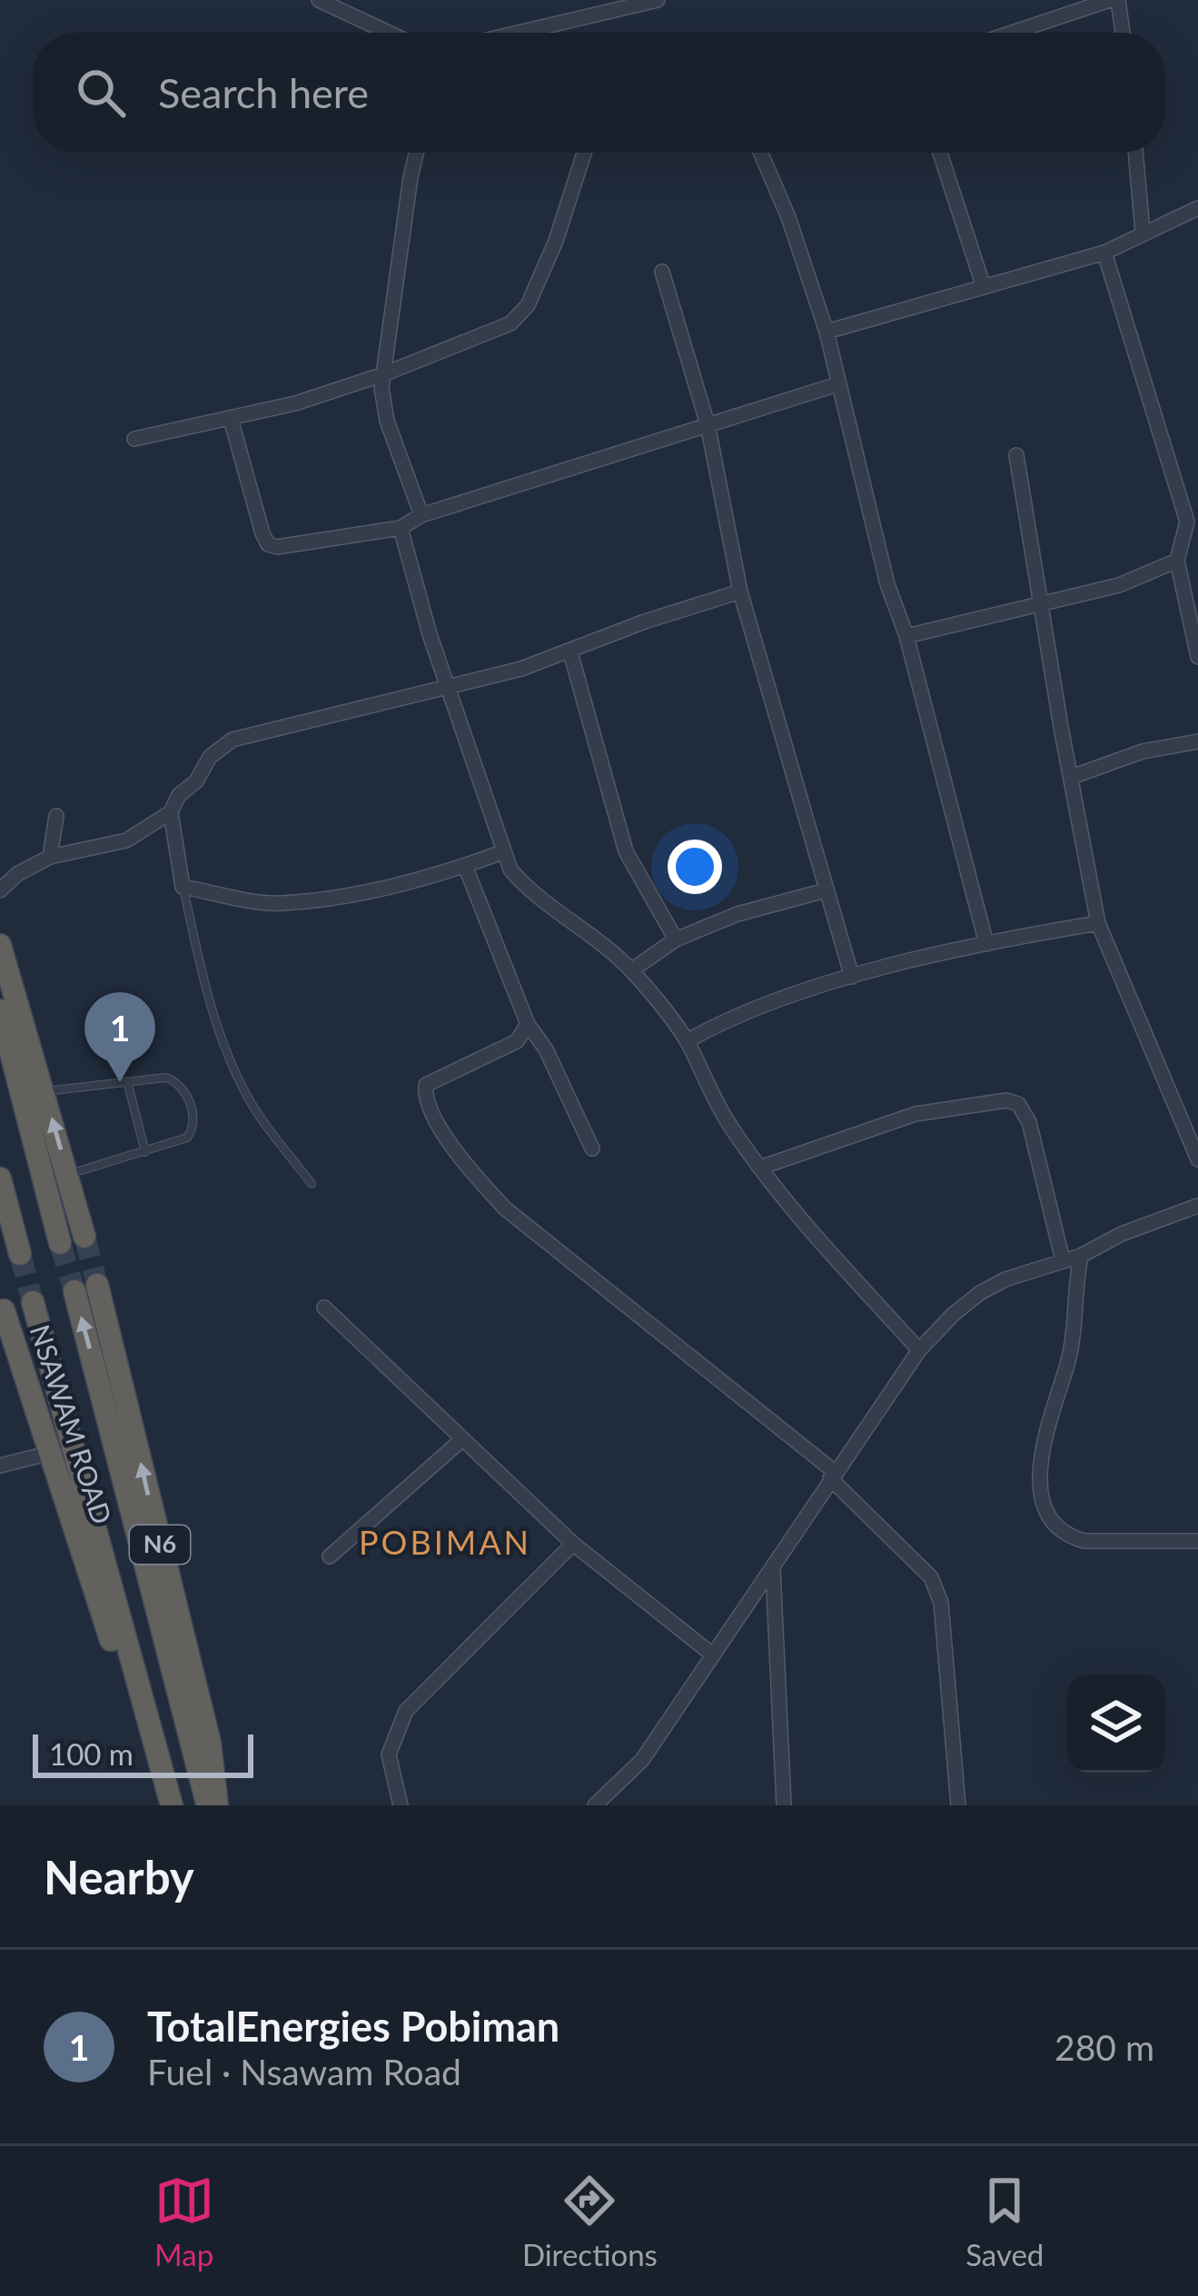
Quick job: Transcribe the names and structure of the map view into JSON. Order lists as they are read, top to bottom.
{
  "streets": {
    "highway": ["NSAWAM ROAD", "N6"]
  },
  "districts": ["POBIMAN"],
  "scale_bar": "100 m",
  "page": {
    "search": "Search here",
    "pins": "1",
    "scale": "100 m",
    "heading": "Nearby",
    "list": [
      {
        "mark": "1",
        "name": "TotalEnergies Pobiman",
        "note": "Fuel · Nsawam Road",
        "value": "280 m"
      }
    ],
    "nav": ["Map", "Directions", "Saved"]
  }
}
